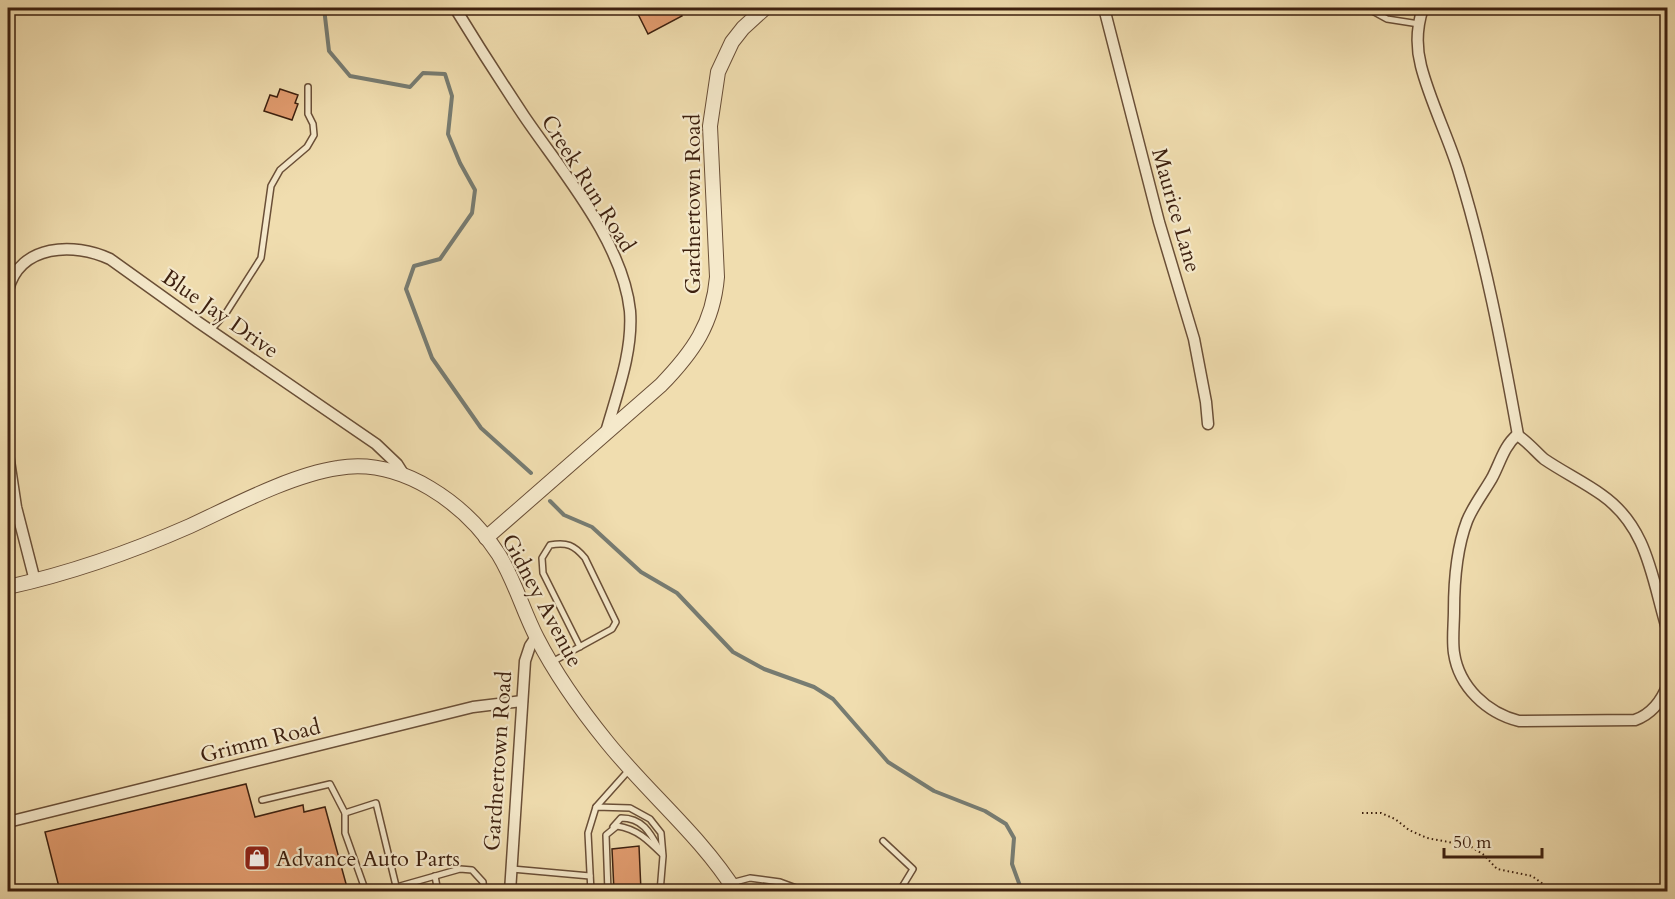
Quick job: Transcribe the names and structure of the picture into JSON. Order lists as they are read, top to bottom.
{
  "streets": {
    "street": [
      "Creek Run Road",
      "Gardnertown Road",
      "Maurice Lane",
      "Blue Jay Drive",
      "Gidney Avenue",
      "Grimm Road"
    ]
  },
  "crossings": [
    ["Creek Run Road", "Gardnertown Road"],
    ["Gardnertown Road", "Gidney Avenue"],
    ["Gardnertown Road", "Grimm Road"],
    ["Blue Jay Drive", "Gidney Avenue"]
  ],
  "places": {
    "shop": ["Advance Auto Parts"]
  },
  "scale_bar": "50 m"
}
